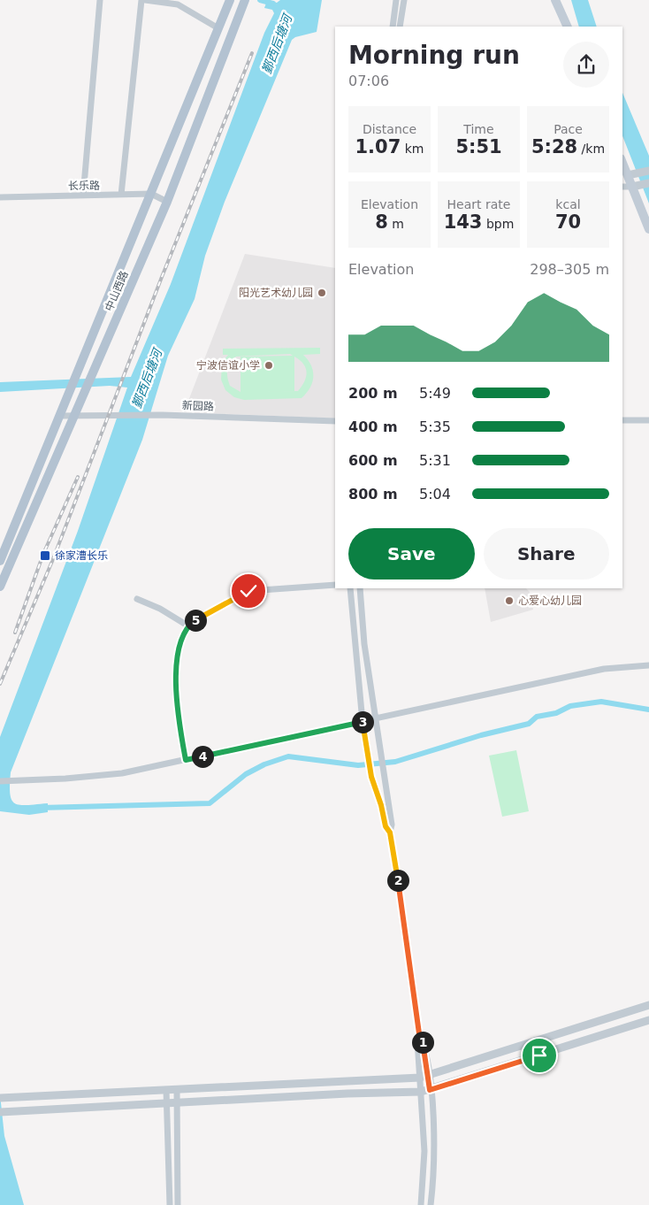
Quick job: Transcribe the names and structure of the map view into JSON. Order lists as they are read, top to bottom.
{
  "streets": {
    "main road": ["中山西路"],
    "street": ["长乐路", "新园路"]
  },
  "crossings": [
    ["长乐路", "中山西路"],
    ["中山西路", "新园路"]
  ],
  "water": ["鄞西后塘河"],
  "places": {
    "other": ["阳光艺术幼儿园", "宁波信谊小学", "心爱心幼儿园"],
    "transit": ["徐家漕长乐"]
  },
  "page": {
    "heading": ["Morning run", "07:06"],
    "stats": [
      ["Distance", "1.07 km"],
      ["Time", "5:51"],
      ["Pace", "5:28 /km"],
      ["Elevation", "8 m"],
      ["Heart rate", "143 bpm"],
      ["kcal", "70"]
    ],
    "chart": ["Elevation", "298–305 m"],
    "list": [
      {
        "name": "200 m",
        "note": "5:49"
      },
      {
        "name": "400 m",
        "note": "5:35"
      },
      {
        "name": "600 m",
        "note": "5:31"
      },
      {
        "name": "800 m",
        "note": "5:04"
      }
    ],
    "buttons": ["Save", "Share"],
    "pins": [
      "5",
      "3",
      "4",
      "2",
      "1"
    ]
  }
}
